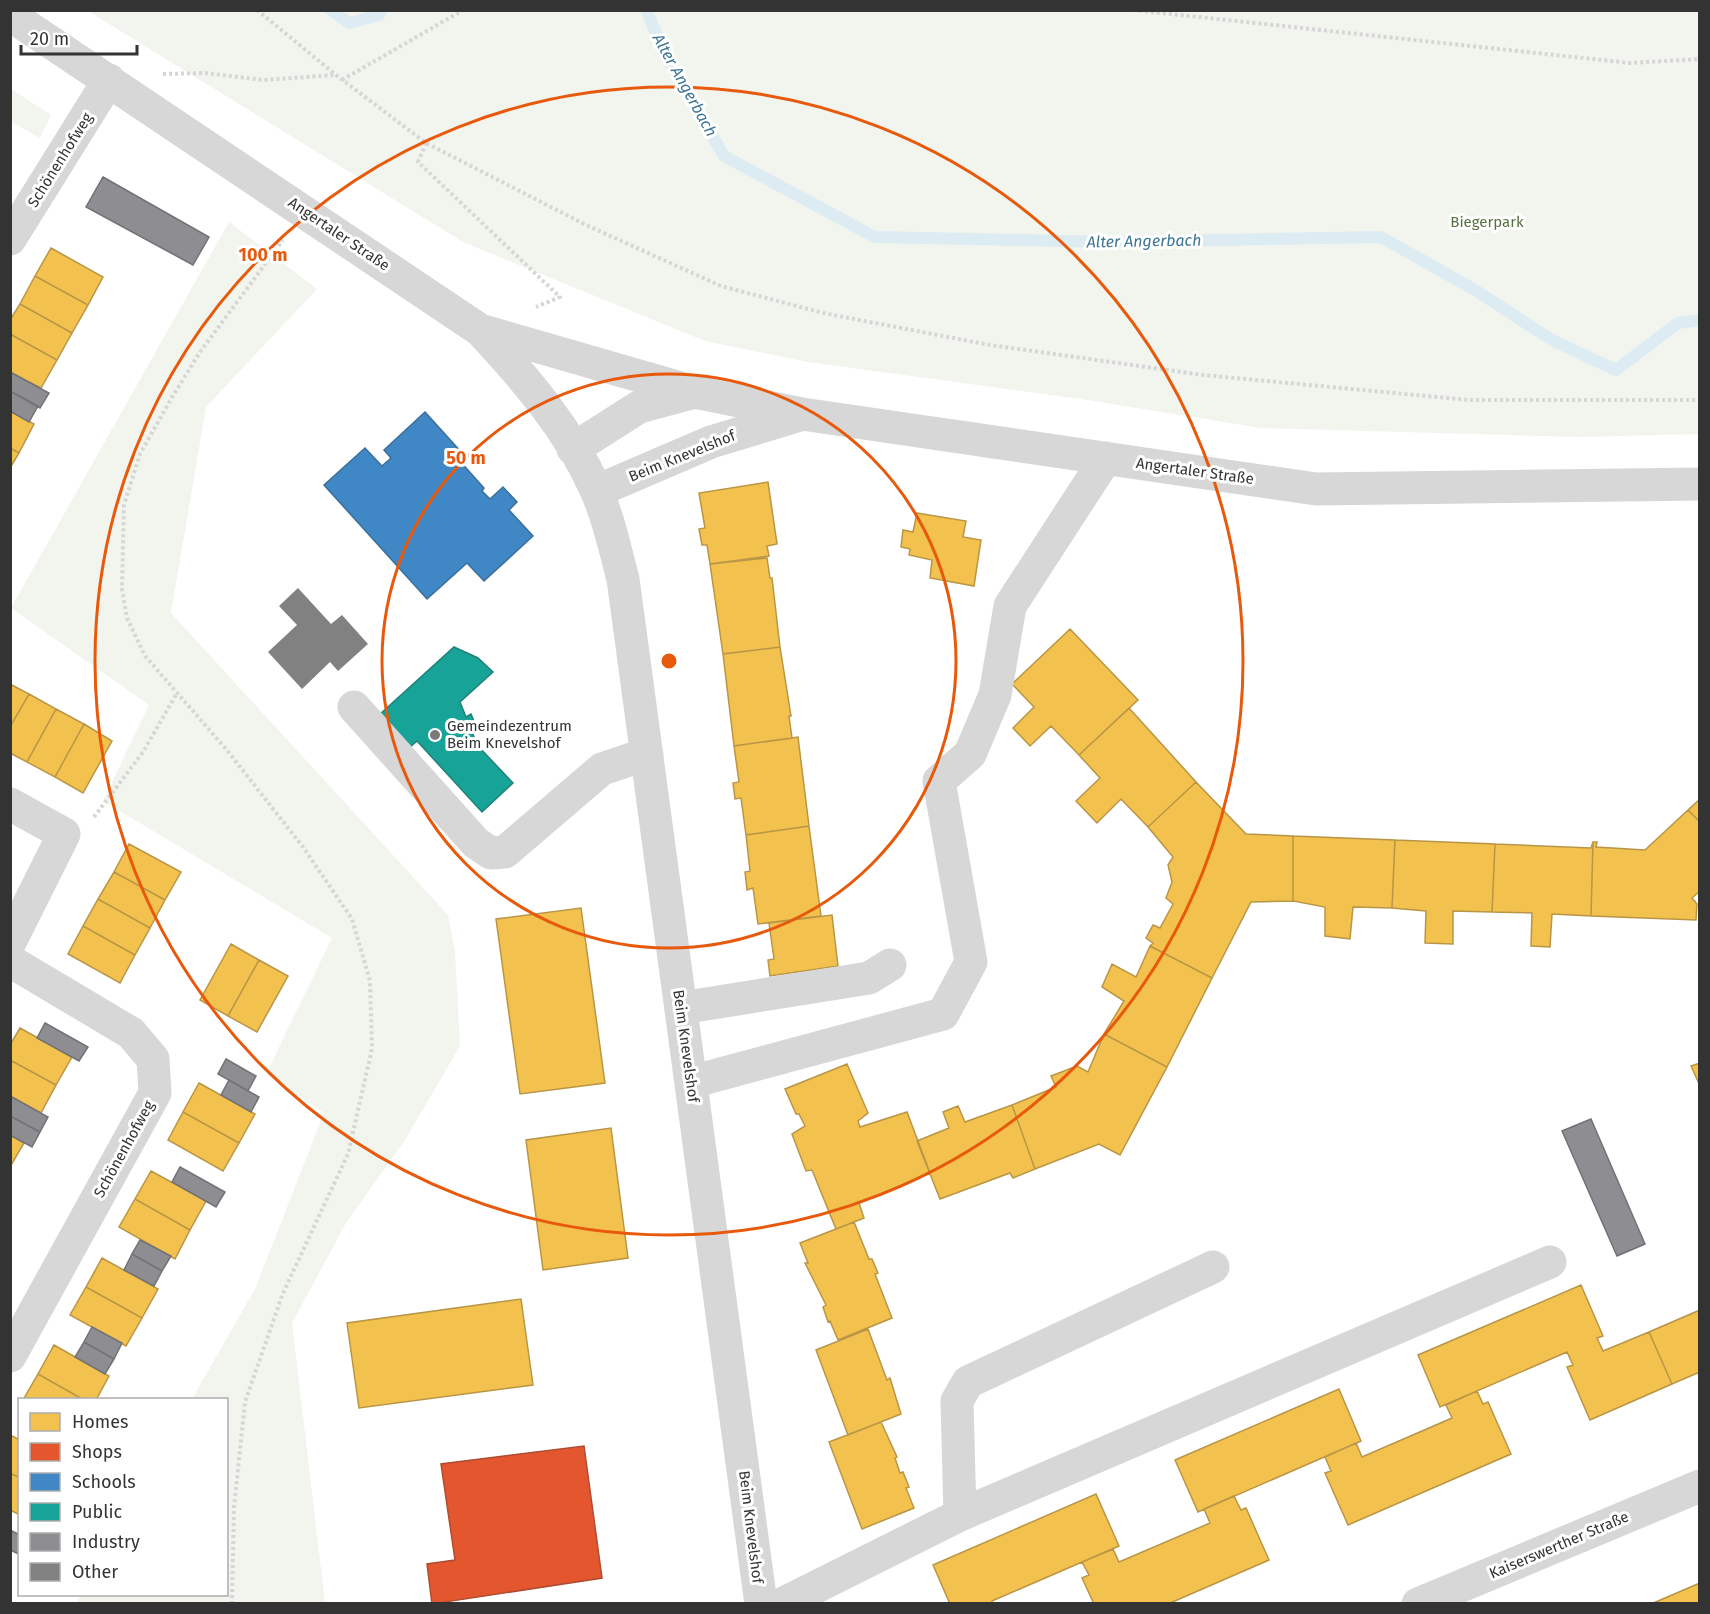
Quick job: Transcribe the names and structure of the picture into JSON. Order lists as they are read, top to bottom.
{
  "streets": {
    "street": [
      "Schönenhofweg",
      "Angertaler Straße",
      "Beim Knevelshof",
      "Kaiserswerther Straße"
    ]
  },
  "crossings": [
    ["Schönenhofweg", "Angertaler Straße"],
    ["Angertaler Straße", "Beim Knevelshof"]
  ],
  "water": ["Alter Angerbach"],
  "parks": ["Biegerpark"],
  "places": ["Gemeindezentrum Beim Knevelshof"],
  "legend": [
    "Homes",
    "Shops",
    "Schools",
    "Public",
    "Industry",
    "Other"
  ],
  "scale_bar": "20 m",
  "rings": ["100 m", "50 m"]
}
